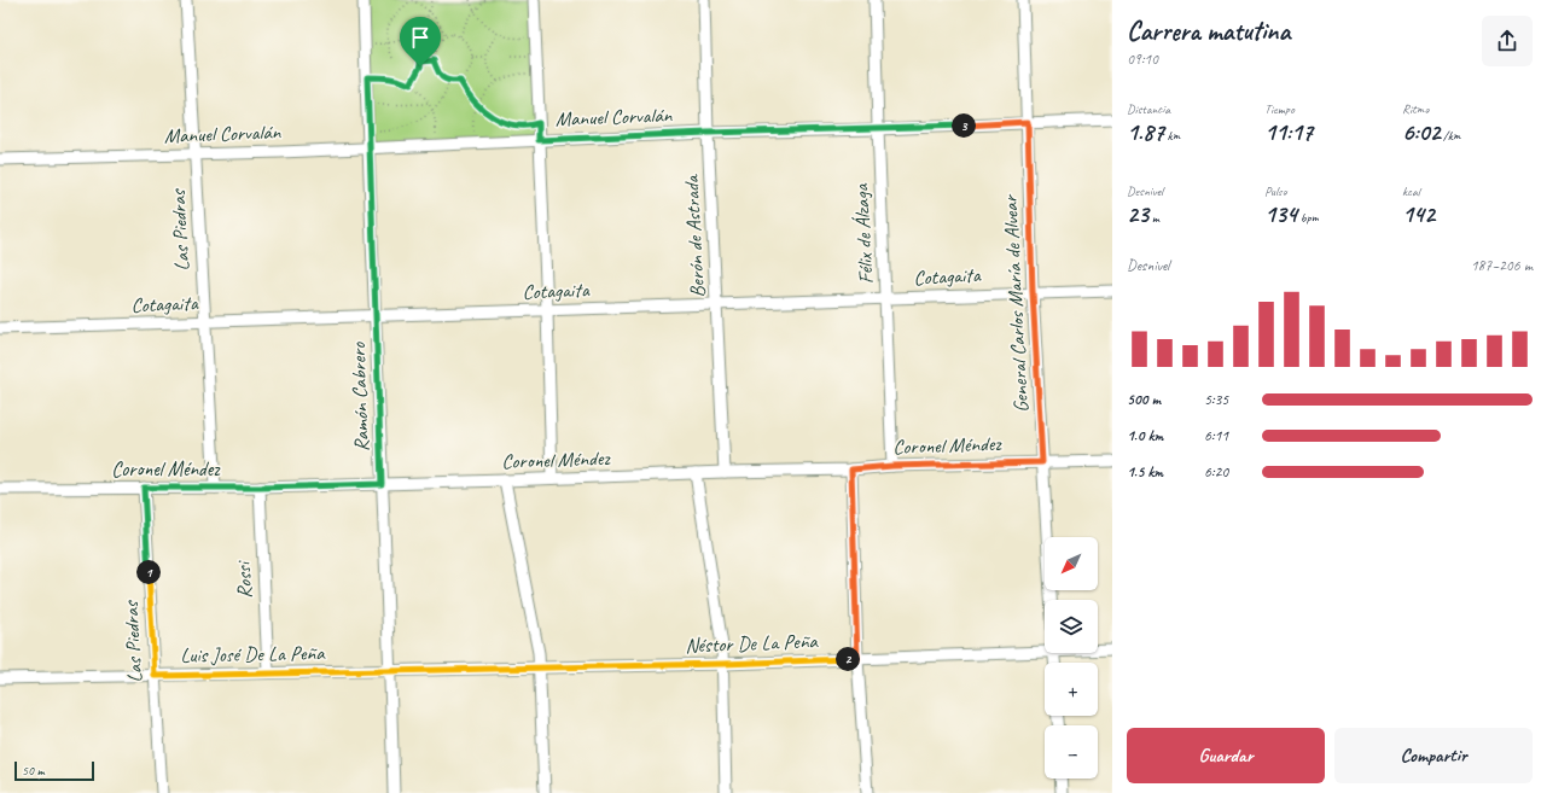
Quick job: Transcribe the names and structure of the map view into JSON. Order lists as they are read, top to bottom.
{
  "streets": {
    "street": [
      "Manuel Corvalán",
      "Las Piedras",
      "Félix de Álzaga",
      "Berón de Astrada",
      "Cotagaita",
      "General Carlos María de Alvear",
      "Ramón Cabrero",
      "Coronel Méndez",
      "Rossi",
      "Néstor De La Peña",
      "Luis José De La Peña"
    ]
  },
  "crossings": [
    ["Manuel Corvalán", "Las Piedras"],
    ["Manuel Corvalán", "Félix de Álzaga"],
    ["Manuel Corvalán", "Berón de Astrada"],
    ["Manuel Corvalán", "General Carlos María de Alvear"],
    ["Manuel Corvalán", "Ramón Cabrero"],
    ["Las Piedras", "Cotagaita"],
    ["Las Piedras", "Coronel Méndez"],
    ["Las Piedras", "Luis José De La Peña"],
    ["Félix de Álzaga", "Cotagaita"],
    ["Félix de Álzaga", "Coronel Méndez"],
    ["Berón de Astrada", "Cotagaita"],
    ["Berón de Astrada", "Coronel Méndez"],
    ["Cotagaita", "General Carlos María de Alvear"],
    ["Cotagaita", "Ramón Cabrero"],
    ["General Carlos María de Alvear", "Coronel Méndez"],
    ["Ramón Cabrero", "Coronel Méndez"],
    ["Ramón Cabrero", "Néstor De La Peña"],
    ["Ramón Cabrero", "Luis José De La Peña"],
    ["Coronel Méndez", "Rossi"],
    ["Rossi", "Luis José De La Peña"],
    ["Néstor De La Peña", "Luis José De La Peña"]
  ],
  "scale_bar": "50 m",
  "north": "bottom left",
  "page": {
    "heading": ["Carrera matutina", "09:10"],
    "stats": [
      ["Distancia", "1.87 km"],
      ["Tiempo", "11:17"],
      ["Ritmo", "6:02 /km"],
      ["Desnivel", "23 m"],
      ["Pulso", "134 bpm"],
      ["kcal", "142"]
    ],
    "pins": ["3", "1", "2"],
    "chart": ["Desnivel", "187–206 m"],
    "list": [
      {
        "name": "500 m",
        "note": "5:35"
      },
      {
        "name": "1.0 km",
        "note": "6:11"
      },
      {
        "name": "1.5 km",
        "note": "6:20"
      }
    ],
    "map_buttons": ["+", "−"],
    "buttons": ["Guardar", "Compartir"],
    "scale": "50 m"
  }
}
